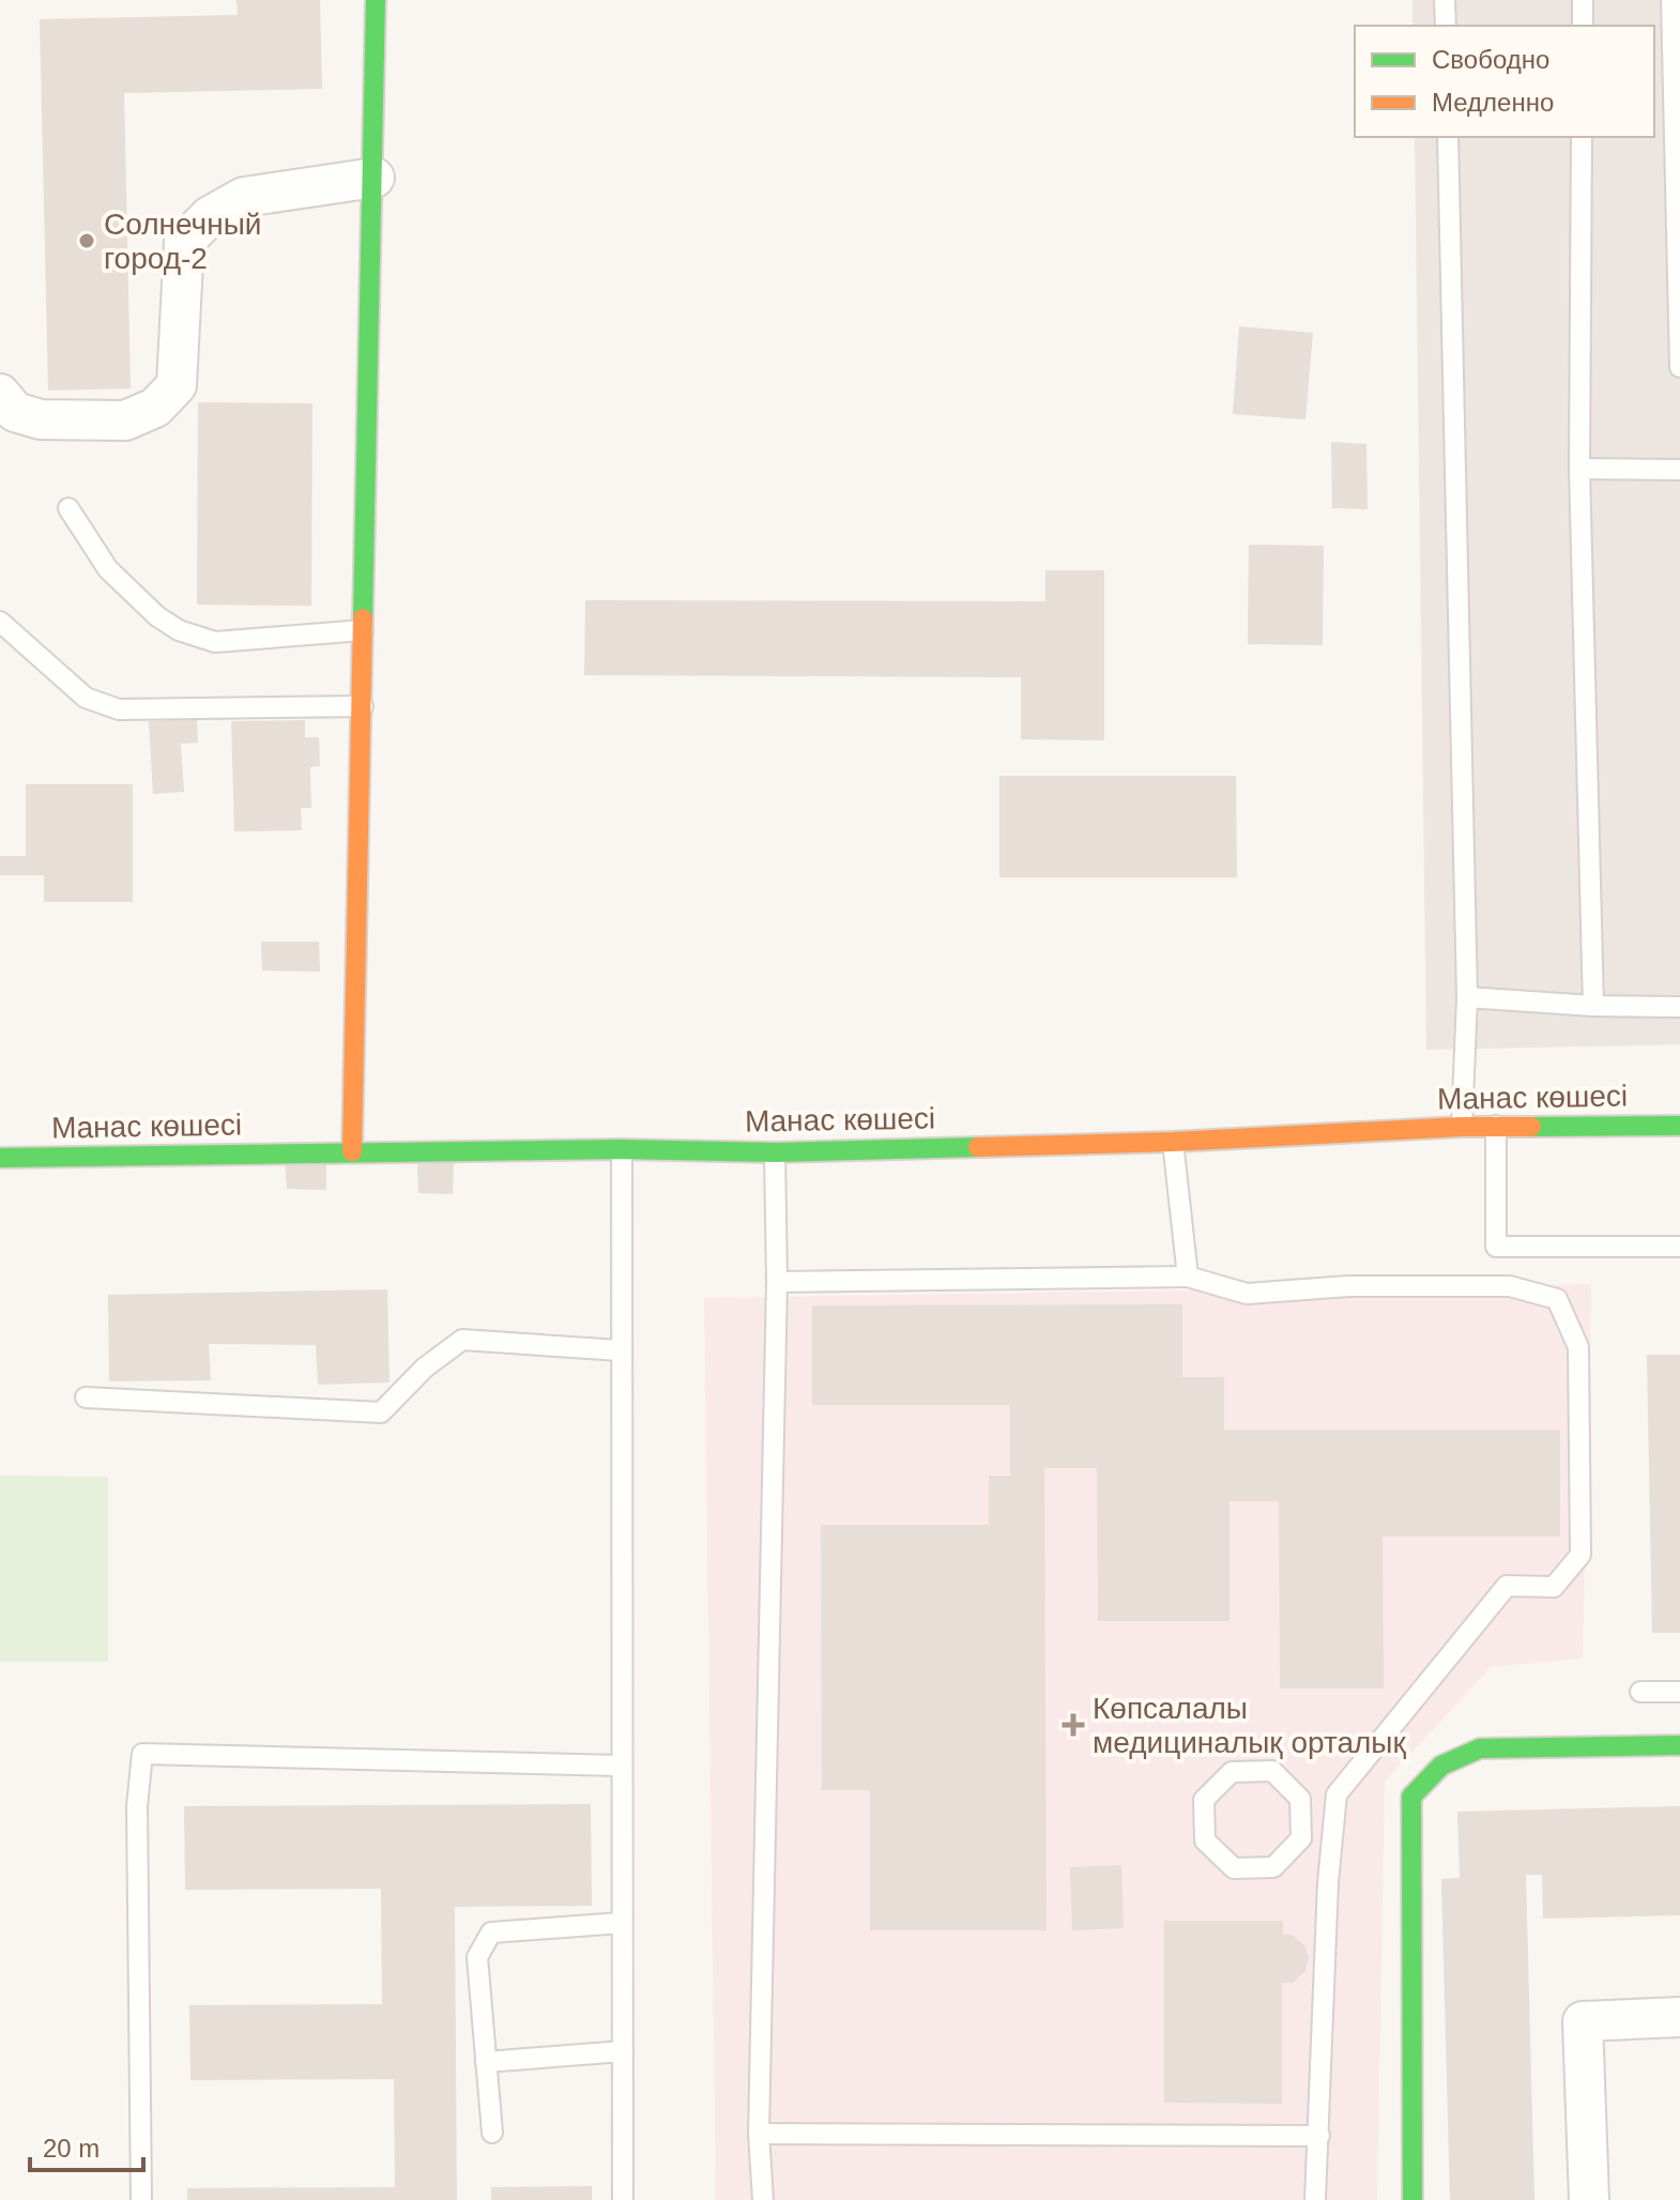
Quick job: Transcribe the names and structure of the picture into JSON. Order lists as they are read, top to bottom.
{
  "streets": {
    "street": ["Манас көшесі"]
  },
  "places": {
    "other": ["Солнечный город-2"],
    "health": ["Көпсалалы медициналық орталық"]
  },
  "legend": ["Свободно", "Медленно"],
  "scale_bar": "20 m"
}
